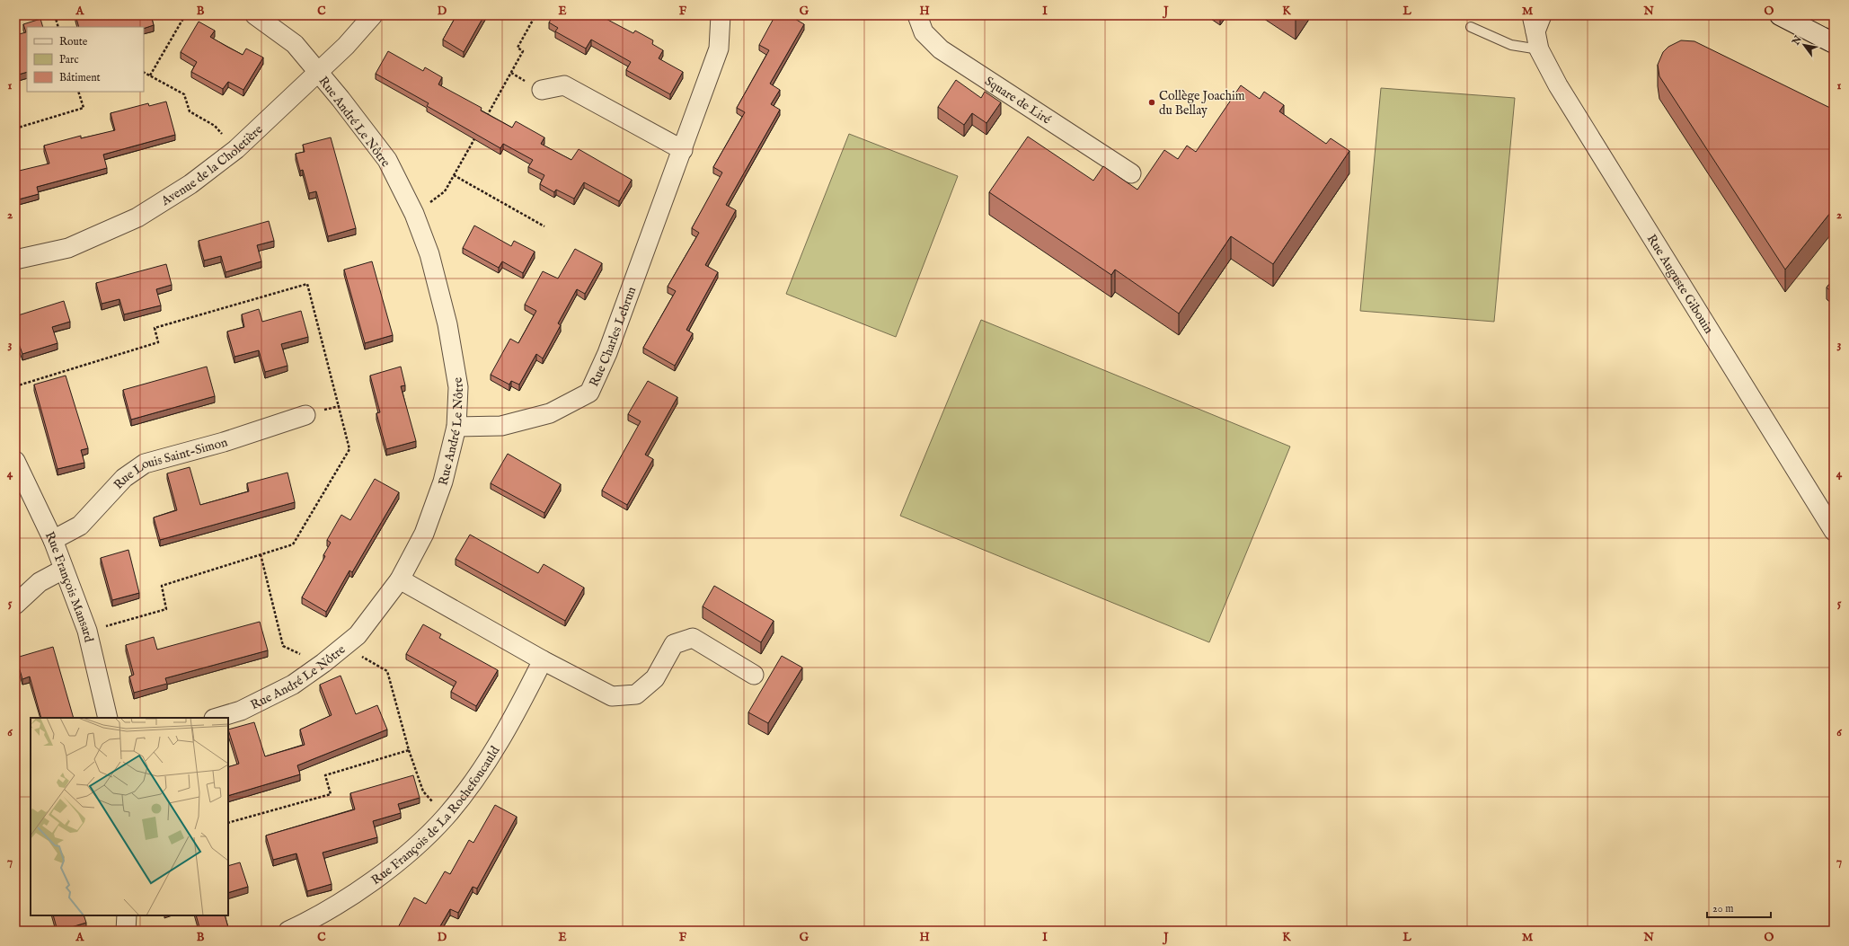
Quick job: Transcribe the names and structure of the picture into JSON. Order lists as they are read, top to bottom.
{
  "streets": {
    "street": [
      "Square de Liré",
      "Rue André Le Nôtre",
      "Avenue de la Choletière",
      "Rue Auguste Gibouin",
      "Rue Charles Lebrun",
      "Rue Louis Saint-Simon",
      "Rue François Mansard",
      "Rue François de La Rochefoucauld"
    ]
  },
  "crossings": [
    ["Rue André Le Nôtre", "Avenue de la Choletière"],
    ["Rue André Le Nôtre", "Rue Charles Lebrun"],
    ["Rue Louis Saint-Simon", "Rue François Mansard"]
  ],
  "places": ["Collège Joachim du Bellay"],
  "legend": ["Route", "Parc", "Bâtiment"],
  "scale_bar": "20 m",
  "north": "top left",
  "grid": {
    "columns": [
      "A",
      "B",
      "C",
      "D",
      "E",
      "F",
      "G",
      "H",
      "I",
      "J",
      "K",
      "L",
      "M",
      "N",
      "O"
    ],
    "rows": [
      "1",
      "2",
      "3",
      "4",
      "5",
      "6",
      "7"
    ]
  }
}
